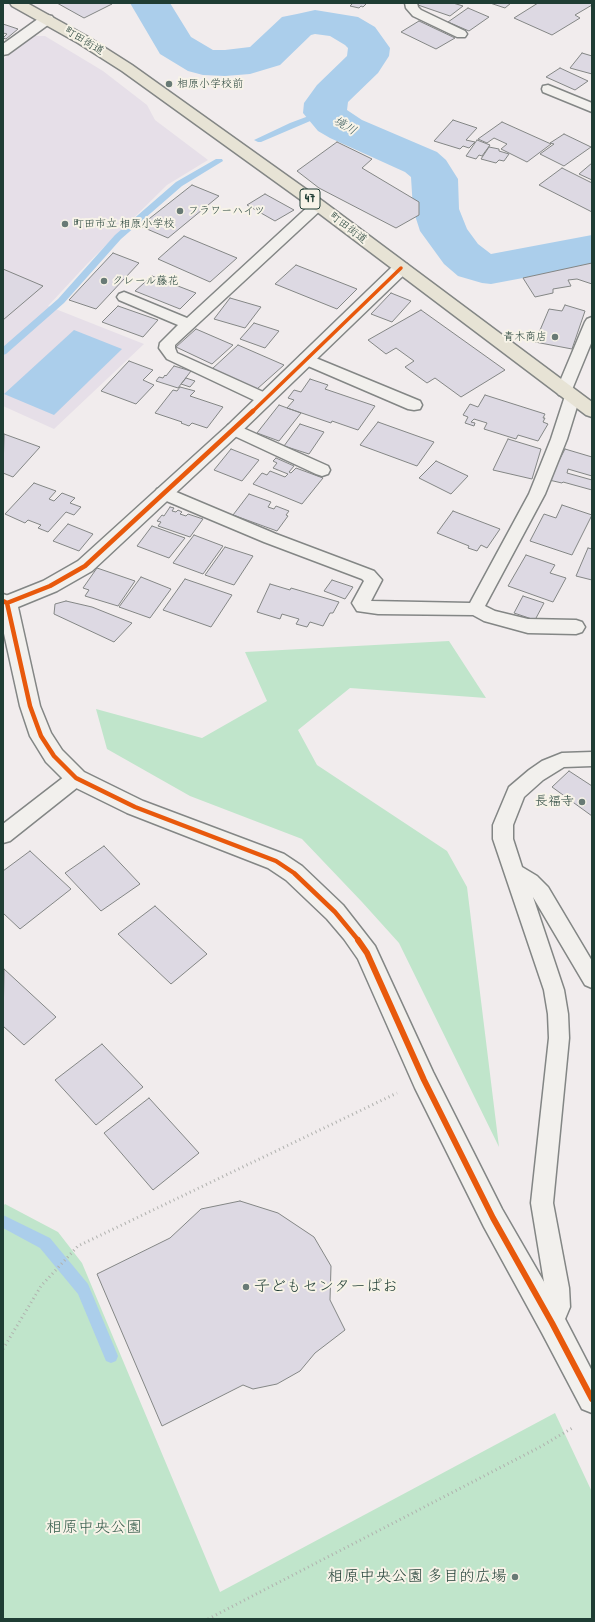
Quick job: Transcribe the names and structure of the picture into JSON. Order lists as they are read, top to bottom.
{
  "streets": {
    "main road": ["町田街道", "47"]
  },
  "water": ["境川"],
  "parks": ["相原中央公園"],
  "places": [
    "相原小学校前",
    "フラワーハイツ",
    "町田市立 相原小学校",
    "クレール藤花",
    "青木商店",
    "長福寺",
    "子どもセンターぱお",
    "相原中央公園 多目的広場"
  ]
}
